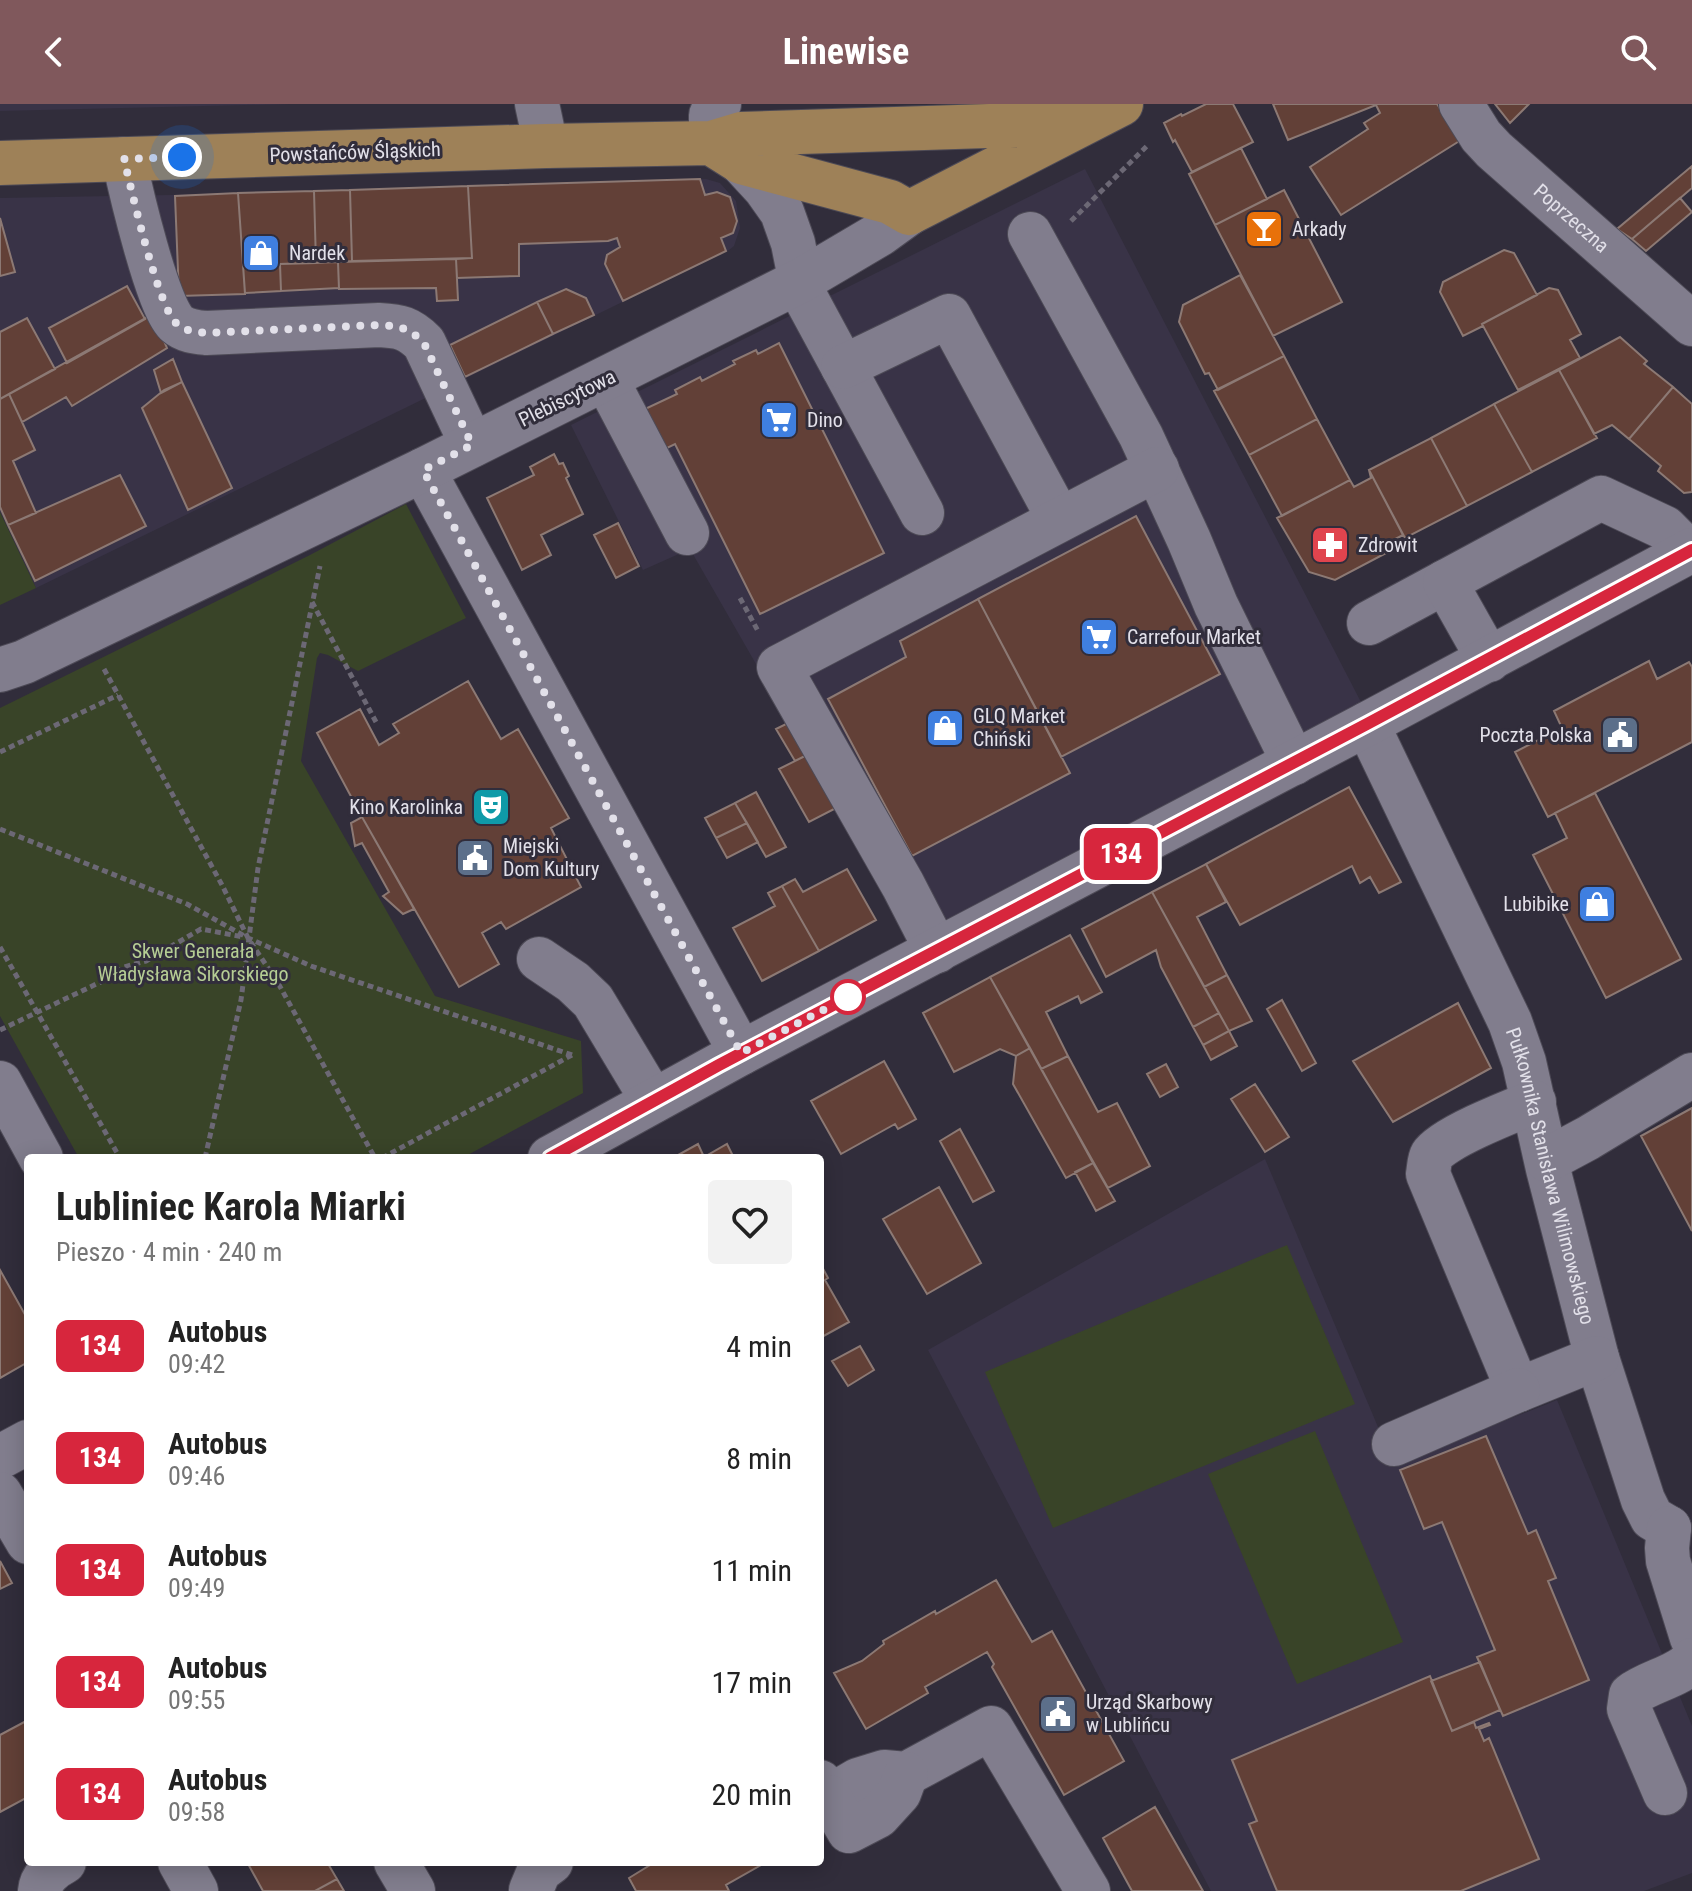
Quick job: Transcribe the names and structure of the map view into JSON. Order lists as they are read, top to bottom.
{
  "streets": {
    "main road": ["Powstańców Śląskich", "Plebiscytowa"],
    "street": ["Poprzeczna", "Pułkownika Stanisława Wilimowskiego"]
  },
  "crossings": [
    ["Powstańców Śląskich", "Plebiscytowa"]
  ],
  "parks": ["Skwer Generała Władysława Sikorskiego"],
  "places": {
    "bar": ["Arkady"],
    "shop": ["Nardek", "GLQ Market Chiński", "Lubibike"],
    "supermarket": ["Dino", "Carrefour Market"],
    "pharmacy": ["Zdrowit"],
    "public building": ["Poczta Polska", "Miejski Dom Kultury", "Urząd Skarbowy w Lublińcu"],
    "theatre": ["Kino Karolinka"]
  },
  "lines": ["bus line 134"],
  "page": {
    "header": "Linewise",
    "on_map": "134",
    "heading": ["Lubliniec Karola Miarki", "Pieszo · 4 min · 240 m"],
    "list": [
      {
        "mark": "134",
        "name": "Autobus",
        "note": "09:42",
        "value": "4 min"
      },
      {
        "mark": "134",
        "name": "Autobus",
        "note": "09:46",
        "value": "8 min"
      },
      {
        "mark": "134",
        "name": "Autobus",
        "note": "09:49",
        "value": "11 min"
      },
      {
        "mark": "134",
        "name": "Autobus",
        "note": "09:55",
        "value": "17 min"
      },
      {
        "mark": "134",
        "name": "Autobus",
        "note": "09:58",
        "value": "20 min"
      }
    ]
  }
}
